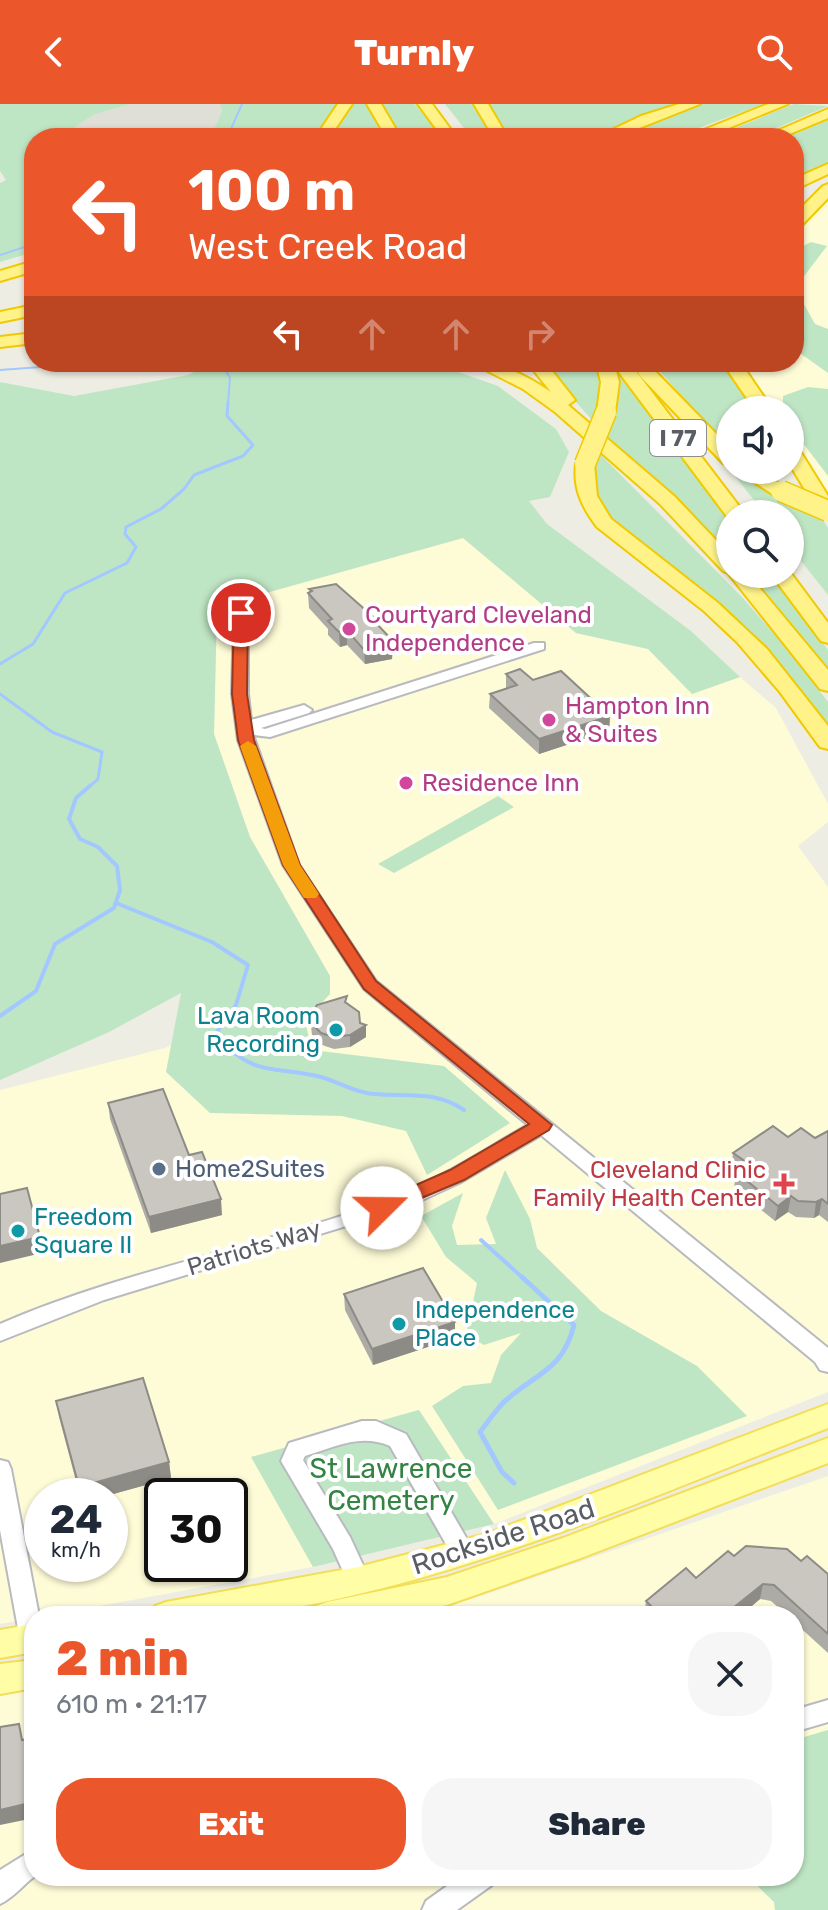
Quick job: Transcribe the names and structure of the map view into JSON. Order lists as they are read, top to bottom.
{
  "streets": {
    "highway": ["I 77"],
    "main road": ["Rockside Road"],
    "street": ["Patriots Way"]
  },
  "parks": ["St Lawrence Cemetery"],
  "places": {
    "other": [
      "Courtyard Cleveland Independence",
      "Hampton Inn & Suites",
      "Residence Inn",
      "Lava Room Recording",
      "Home2Suites",
      "Freedom Square II",
      "Independence Place"
    ],
    "health": ["Cleveland Clinic Family Health Center"]
  },
  "page": {
    "header": "Turnly",
    "turn": ["100 m", "West Creek Road"],
    "speed": "24 km/h",
    "limit": "30",
    "heading": ["2 min", "610 m · 21:17"],
    "buttons": ["Exit", "Share"]
  }
}
